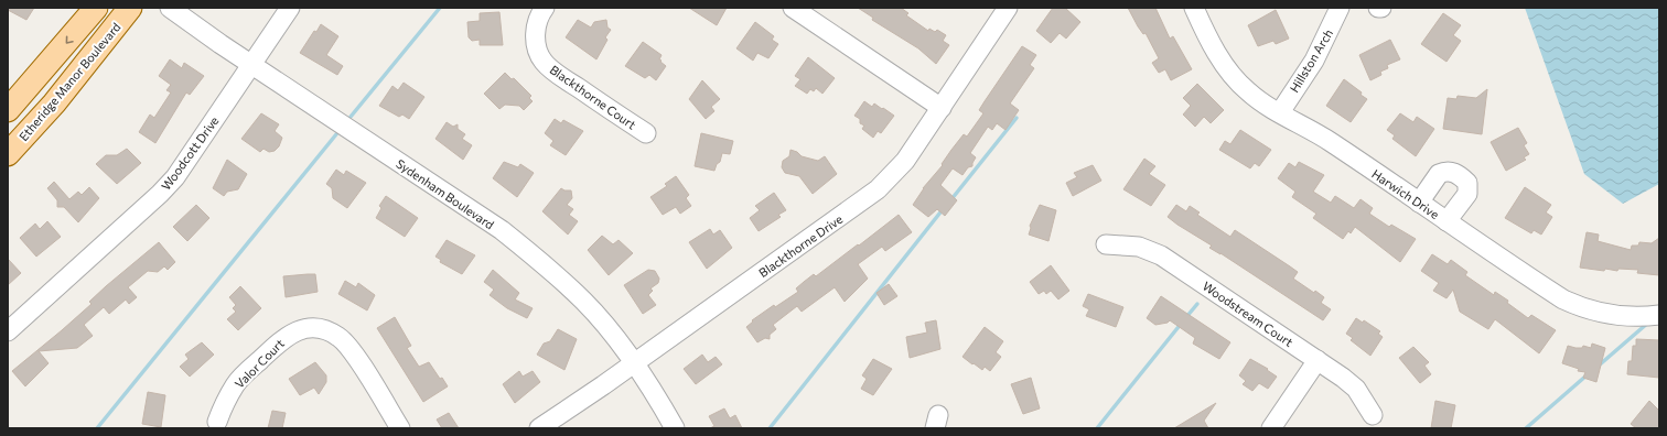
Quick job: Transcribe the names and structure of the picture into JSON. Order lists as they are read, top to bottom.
{
  "streets": {
    "main road": ["Etheridge Manor Boulevard"],
    "street": [
      "Hillston Arch",
      "Blackthorne Court",
      "Woodcott Drive",
      "Sydenham Boulevard",
      "Harwich Drive",
      "Blackthorne Drive",
      "Woodstream Court",
      "Valor Court"
    ]
  },
  "crossings": [
    ["Hillston Arch", "Harwich Drive"],
    ["Woodcott Drive", "Sydenham Boulevard"],
    ["Sydenham Boulevard", "Blackthorne Drive"]
  ]
}
